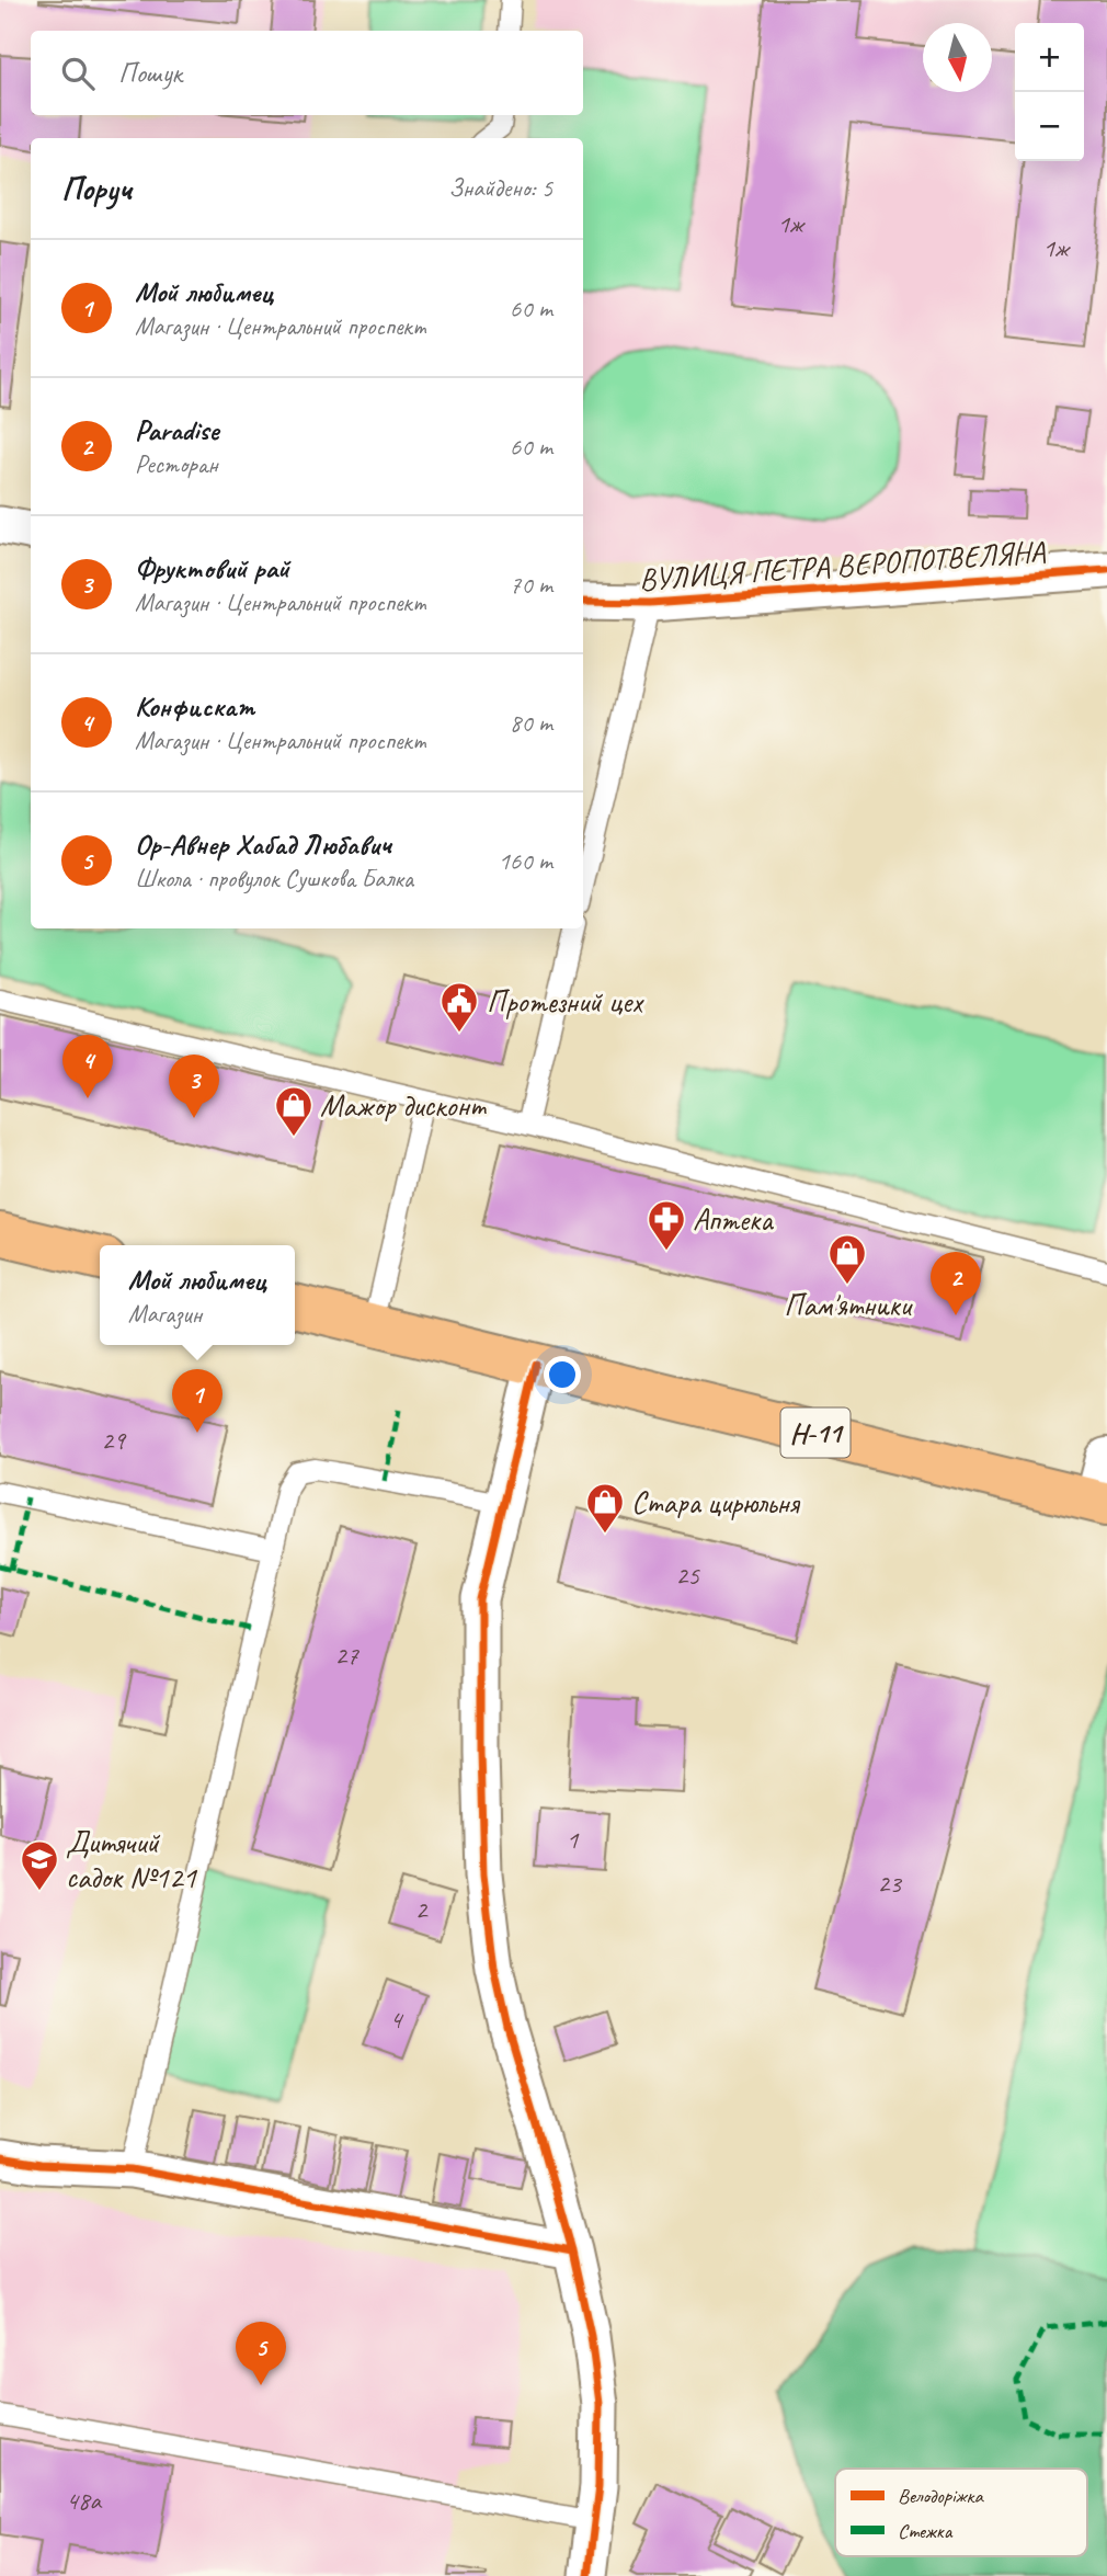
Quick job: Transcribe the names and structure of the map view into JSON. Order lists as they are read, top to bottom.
{
  "streets": {
    "main road": ["Н-11"],
    "street": ["ВУЛИЦЯ ПЕТРА ВЕРОПОТВЕЛЯНА"]
  },
  "places": {
    "public building": ["Протезний цех"],
    "shop": ["Мажор дисконт", "Пам'ятники", "Стара цирюльня"],
    "pharmacy": ["Аптека"],
    "school or university": ["Дитячий садок №121"]
  },
  "house_numbers": [
    "1ж",
    "1ж",
    "29",
    "25",
    "27",
    "1",
    "23",
    "2",
    "4",
    "48а"
  ],
  "legend": ["Велодоріжка", "Стежка"],
  "north": "bottom",
  "page": {
    "map_buttons": ["+", "−"],
    "search": "Пошук",
    "heading": ["Поруч", "Знайдено: 5"],
    "list": [
      {
        "mark": "1",
        "name": "Мой любимец",
        "note": "Магазин · Центральний проспект",
        "value": "60 m"
      },
      {
        "mark": "2",
        "name": "Paradise",
        "note": "Ресторан",
        "value": "60 m"
      },
      {
        "mark": "3",
        "name": "Фруктовий рай",
        "note": "Магазин · Центральний проспект",
        "value": "70 m"
      },
      {
        "mark": "4",
        "name": "Конфискат",
        "note": "Магазин · Центральний проспект",
        "value": "80 m"
      },
      {
        "mark": "5",
        "name": "Ор-Авнер Хабад Любавич",
        "note": "Школа · провулок Сушкова Балка",
        "value": "160 m"
      }
    ],
    "pins": [
      "4",
      "3",
      "2",
      "1",
      "5"
    ],
    "popup": ["Мой любимец", "Магазин"]
  }
}
